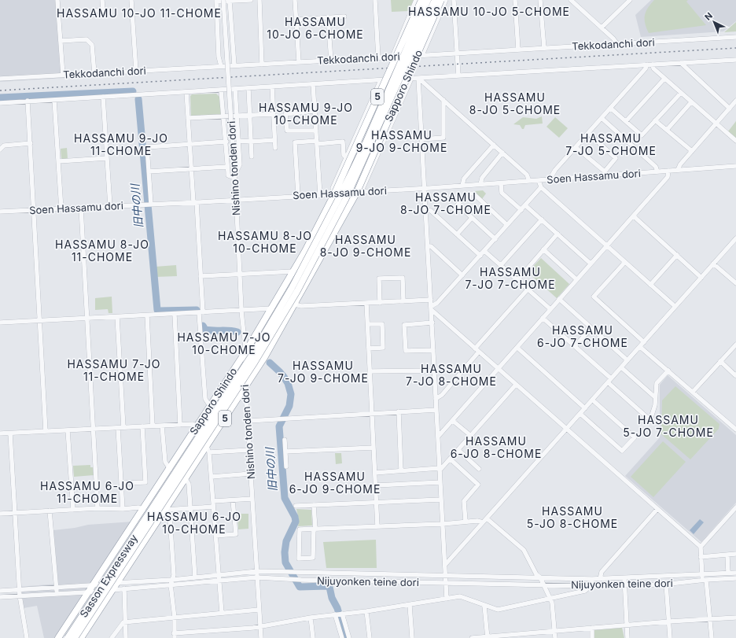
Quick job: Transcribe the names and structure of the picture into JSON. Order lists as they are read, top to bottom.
{
  "streets": {
    "highway": ["Sapporo Shindo", "5", "Sasson Expressway"],
    "street": [
      "Tekkodanchi dori",
      "Nishino tonden dori",
      "Soen Hassamu dori",
      "Nijuyonken teine dori"
    ]
  },
  "crossings": [
    ["Sapporo Shindo", "Nishino tonden dori"],
    ["Sapporo Shindo", "Soen Hassamu dori"],
    ["Sapporo Shindo", "Nijuyonken teine dori"],
    ["Nishino tonden dori", "Soen Hassamu dori"],
    ["Nishino tonden dori", "Nijuyonken teine dori"]
  ],
  "districts": [
    "HASSAMU 10-JO 5-CHOME",
    "HASSAMU 10-JO 11-CHOME",
    "HASSAMU 10-JO 6-CHOME",
    "HASSAMU 8-JO 5-CHOME",
    "HASSAMU 9-JO 10-CHOME",
    "HASSAMU 9-JO 9-CHOME",
    "HASSAMU 9-JO 11-CHOME",
    "HASSAMU 7-JO 5-CHOME",
    "HASSAMU 8-JO 7-CHOME",
    "HASSAMU 8-JO 10-CHOME",
    "HASSAMU 8-JO 9-CHOME",
    "HASSAMU 8-JO 11-CHOME",
    "HASSAMU 7-JO 7-CHOME",
    "HASSAMU 6-JO 7-CHOME",
    "HASSAMU 7-JO 10-CHOME",
    "HASSAMU 7-JO 11-CHOME",
    "HASSAMU 7-JO 9-CHOME",
    "HASSAMU 7-JO 8-CHOME",
    "HASSAMU 5-JO 7-CHOME",
    "HASSAMU 6-JO 8-CHOME",
    "HASSAMU 6-JO 9-CHOME",
    "HASSAMU 6-JO 11-CHOME",
    "HASSAMU 5-JO 8-CHOME",
    "HASSAMU 6-JO 10-CHOME"
  ],
  "water": ["旧中の川"],
  "north": "top left"
}
